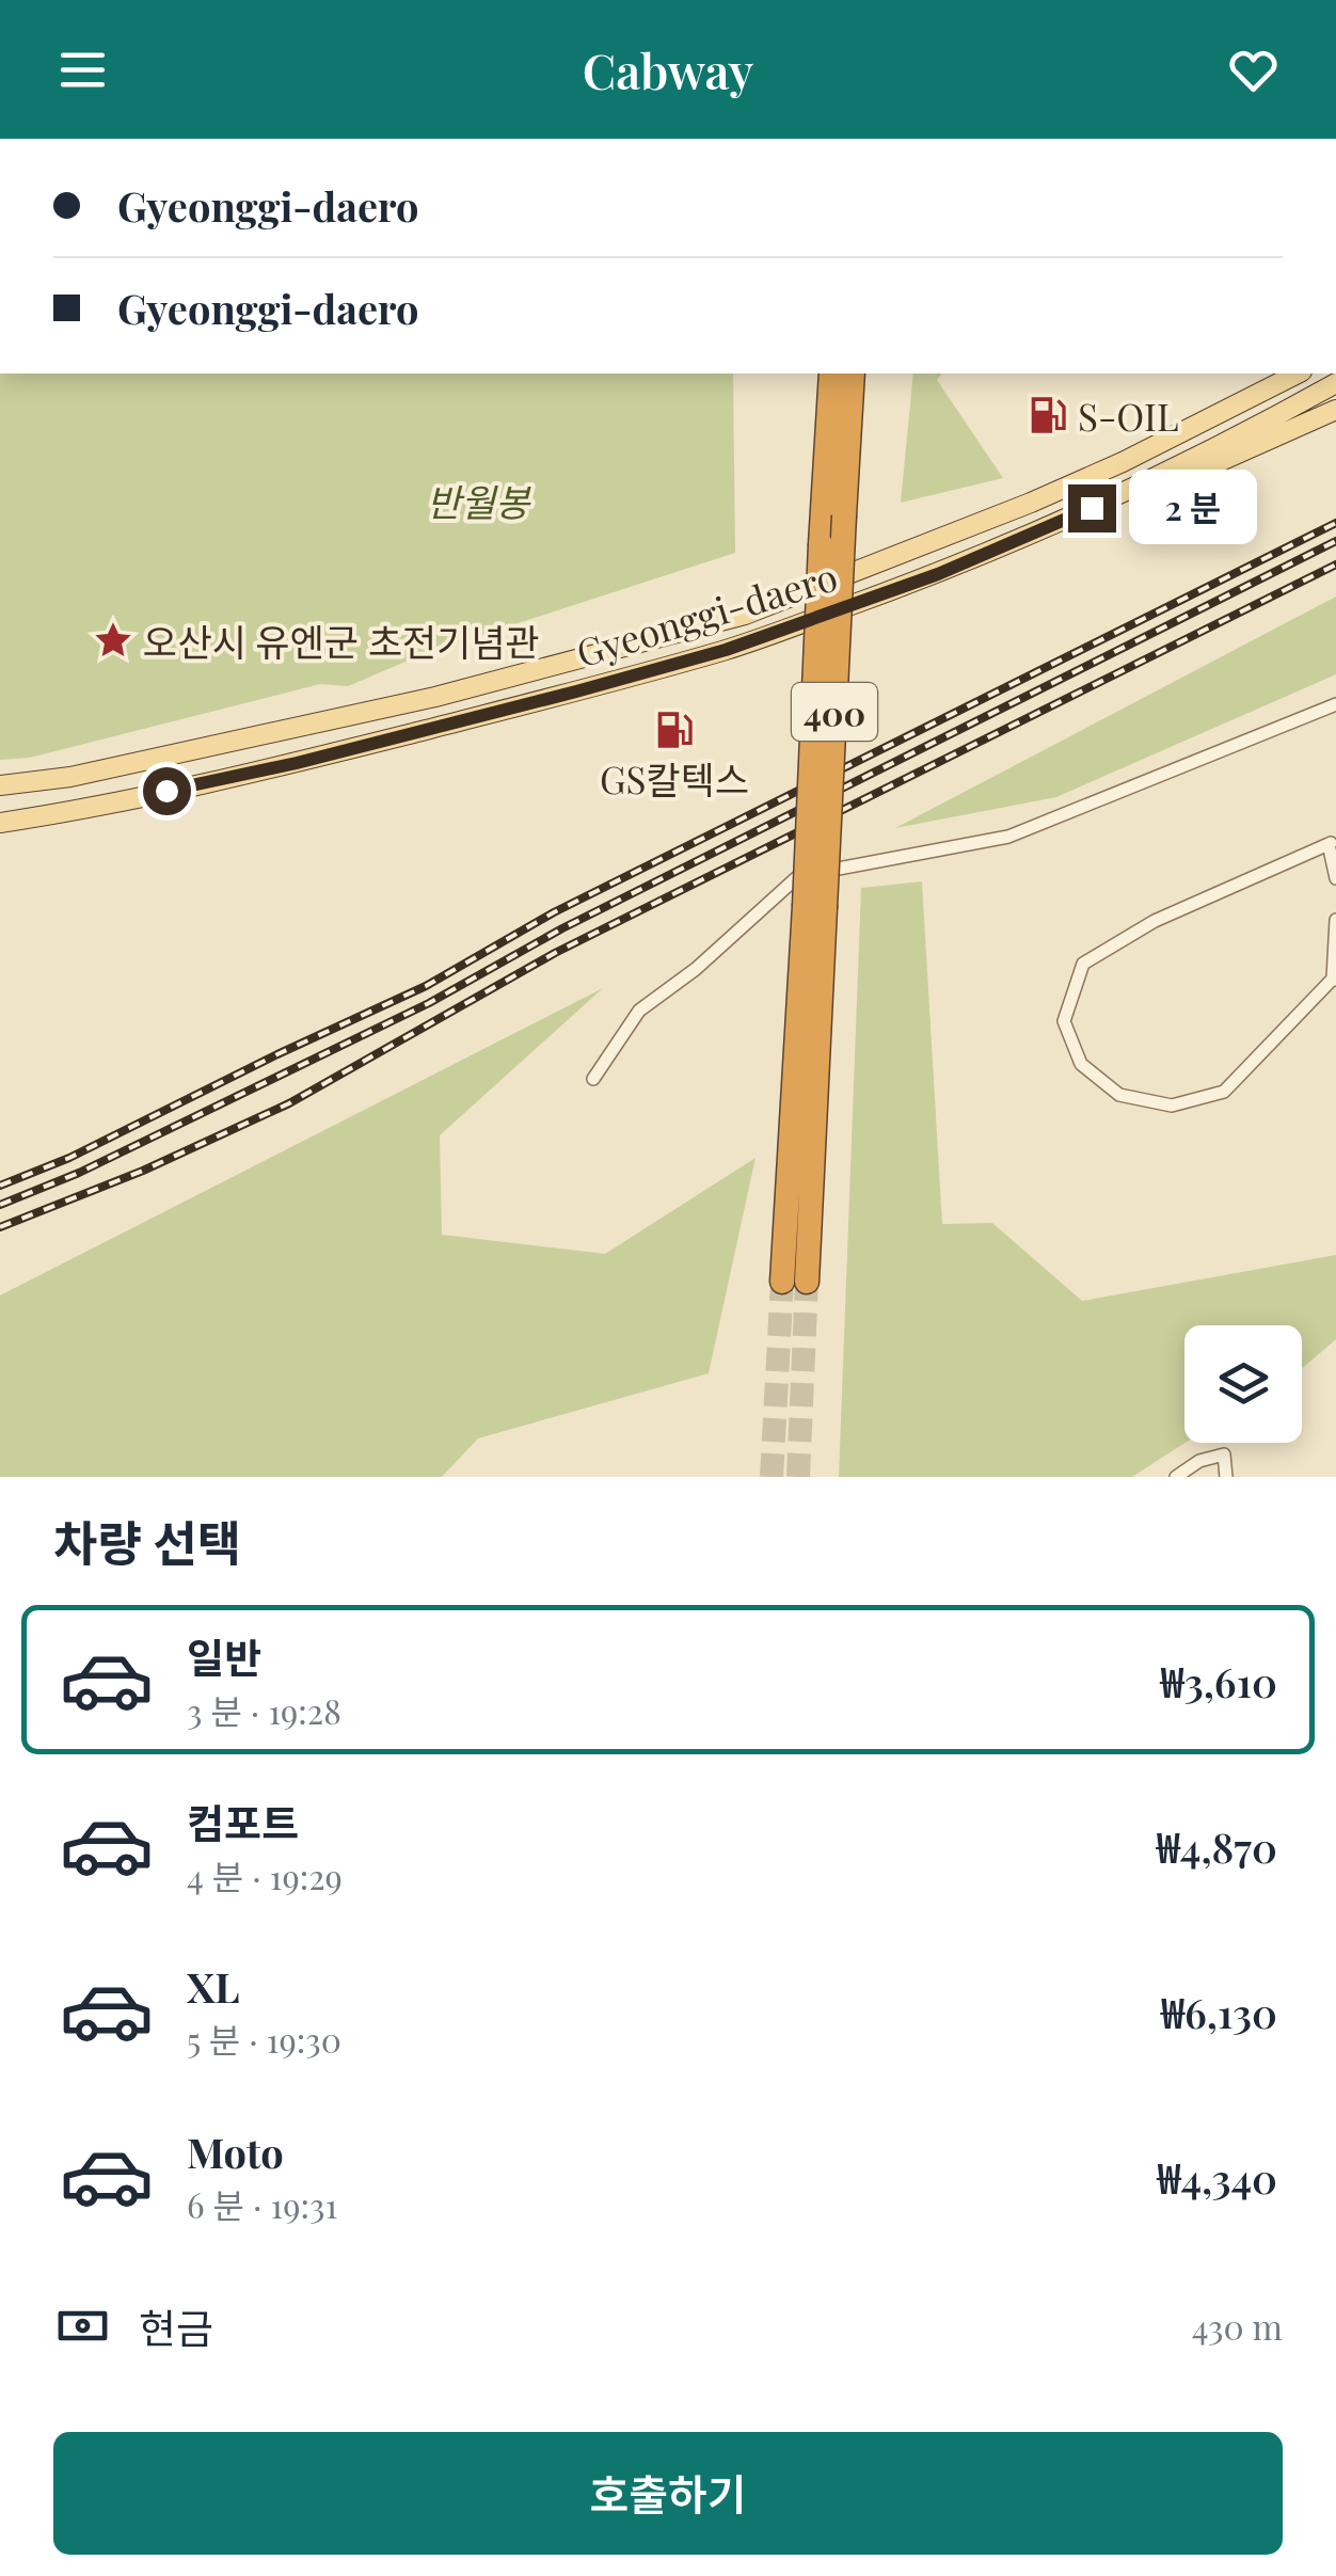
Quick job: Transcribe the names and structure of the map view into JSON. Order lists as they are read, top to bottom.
{
  "streets": {
    "highway": ["400"],
    "main road": ["Gyeonggi-daero"]
  },
  "parks": ["반월봉"],
  "places": {
    "fuel station": ["S-OIL", "GS칼텍스"],
    "place": ["오산시 유엔군 초전기념관"]
  },
  "page": {
    "header": "Cabway",
    "banner": ["Gyeonggi-daero", "Gyeonggi-daero"],
    "bubble": "2 분",
    "heading": "차량 선택",
    "list": [
      {
        "name": "일반",
        "note": "3 분 · 19:28",
        "value": "₩3,610"
      },
      {
        "name": "컴포트",
        "note": "4 분 · 19:29",
        "value": "₩4,870"
      },
      {
        "name": "XL",
        "note": "5 분 · 19:30",
        "value": "₩6,130"
      },
      {
        "name": "Moto",
        "note": "6 분 · 19:31",
        "value": "₩4,340"
      }
    ],
    "pay": ["현금", "430 m"],
    "buttons": "호출하기"
  }
}
